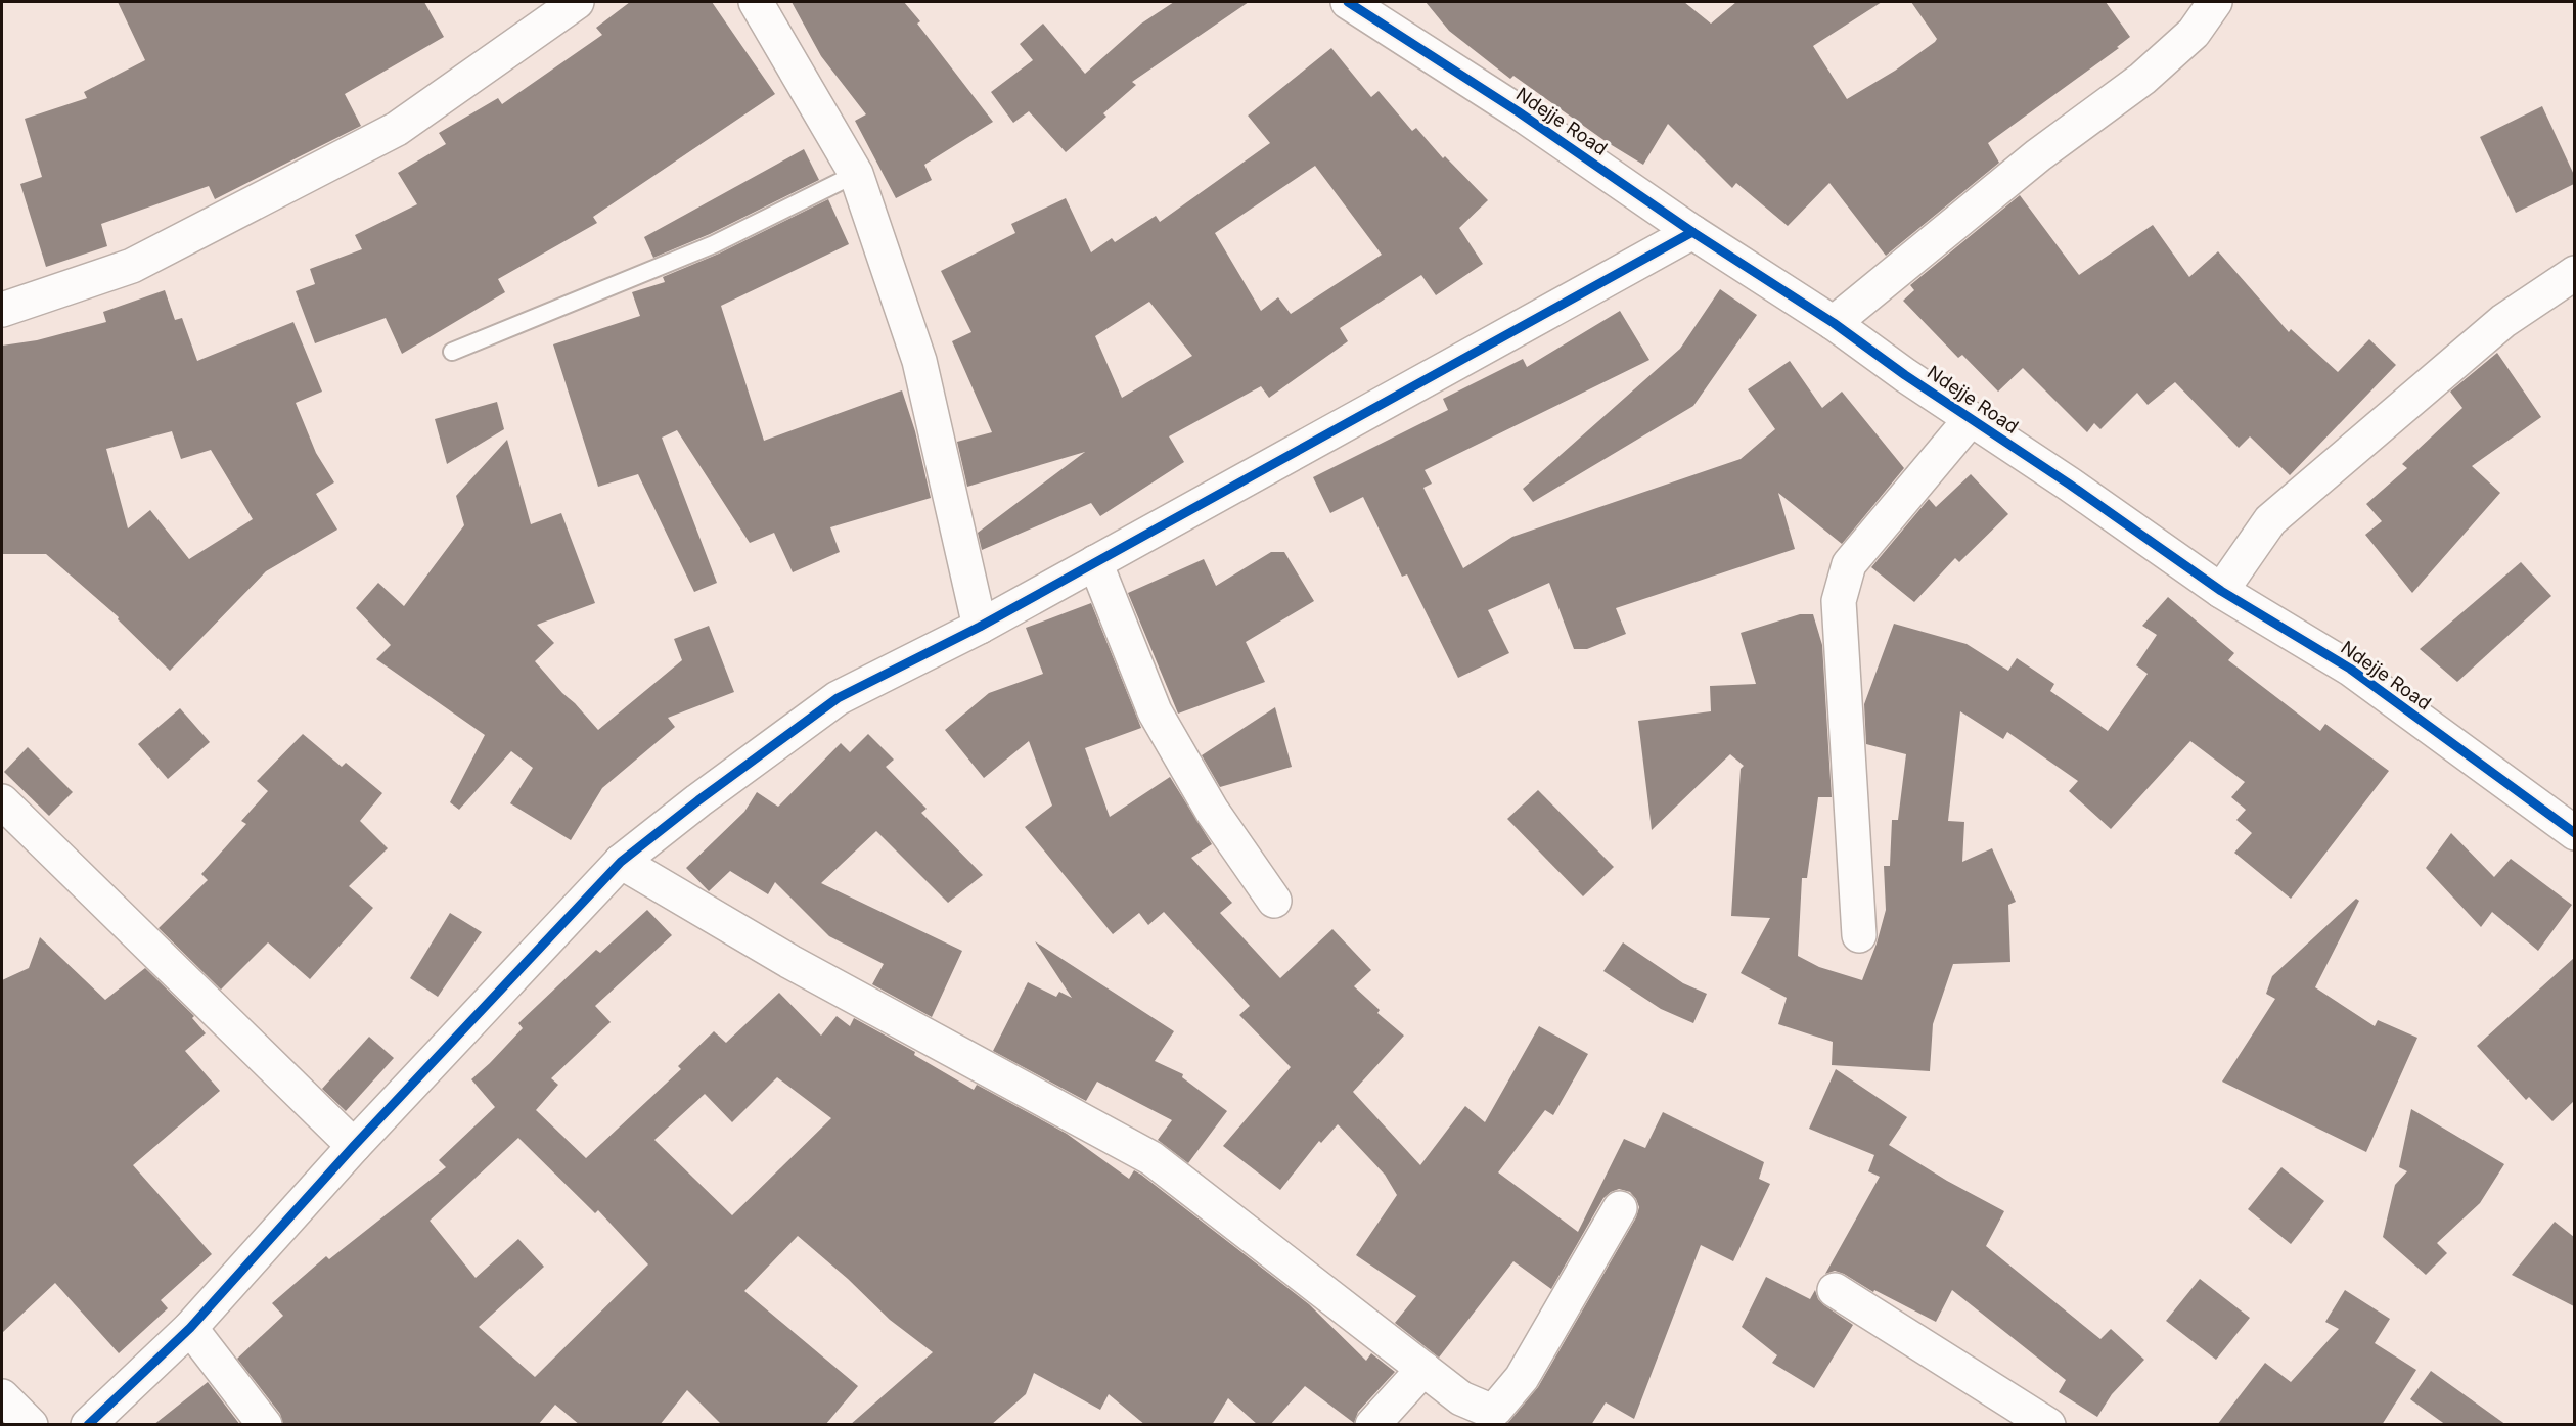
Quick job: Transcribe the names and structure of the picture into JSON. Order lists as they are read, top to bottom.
{
  "streets": {
    "street": ["Ndejje Road"]
  }
}
